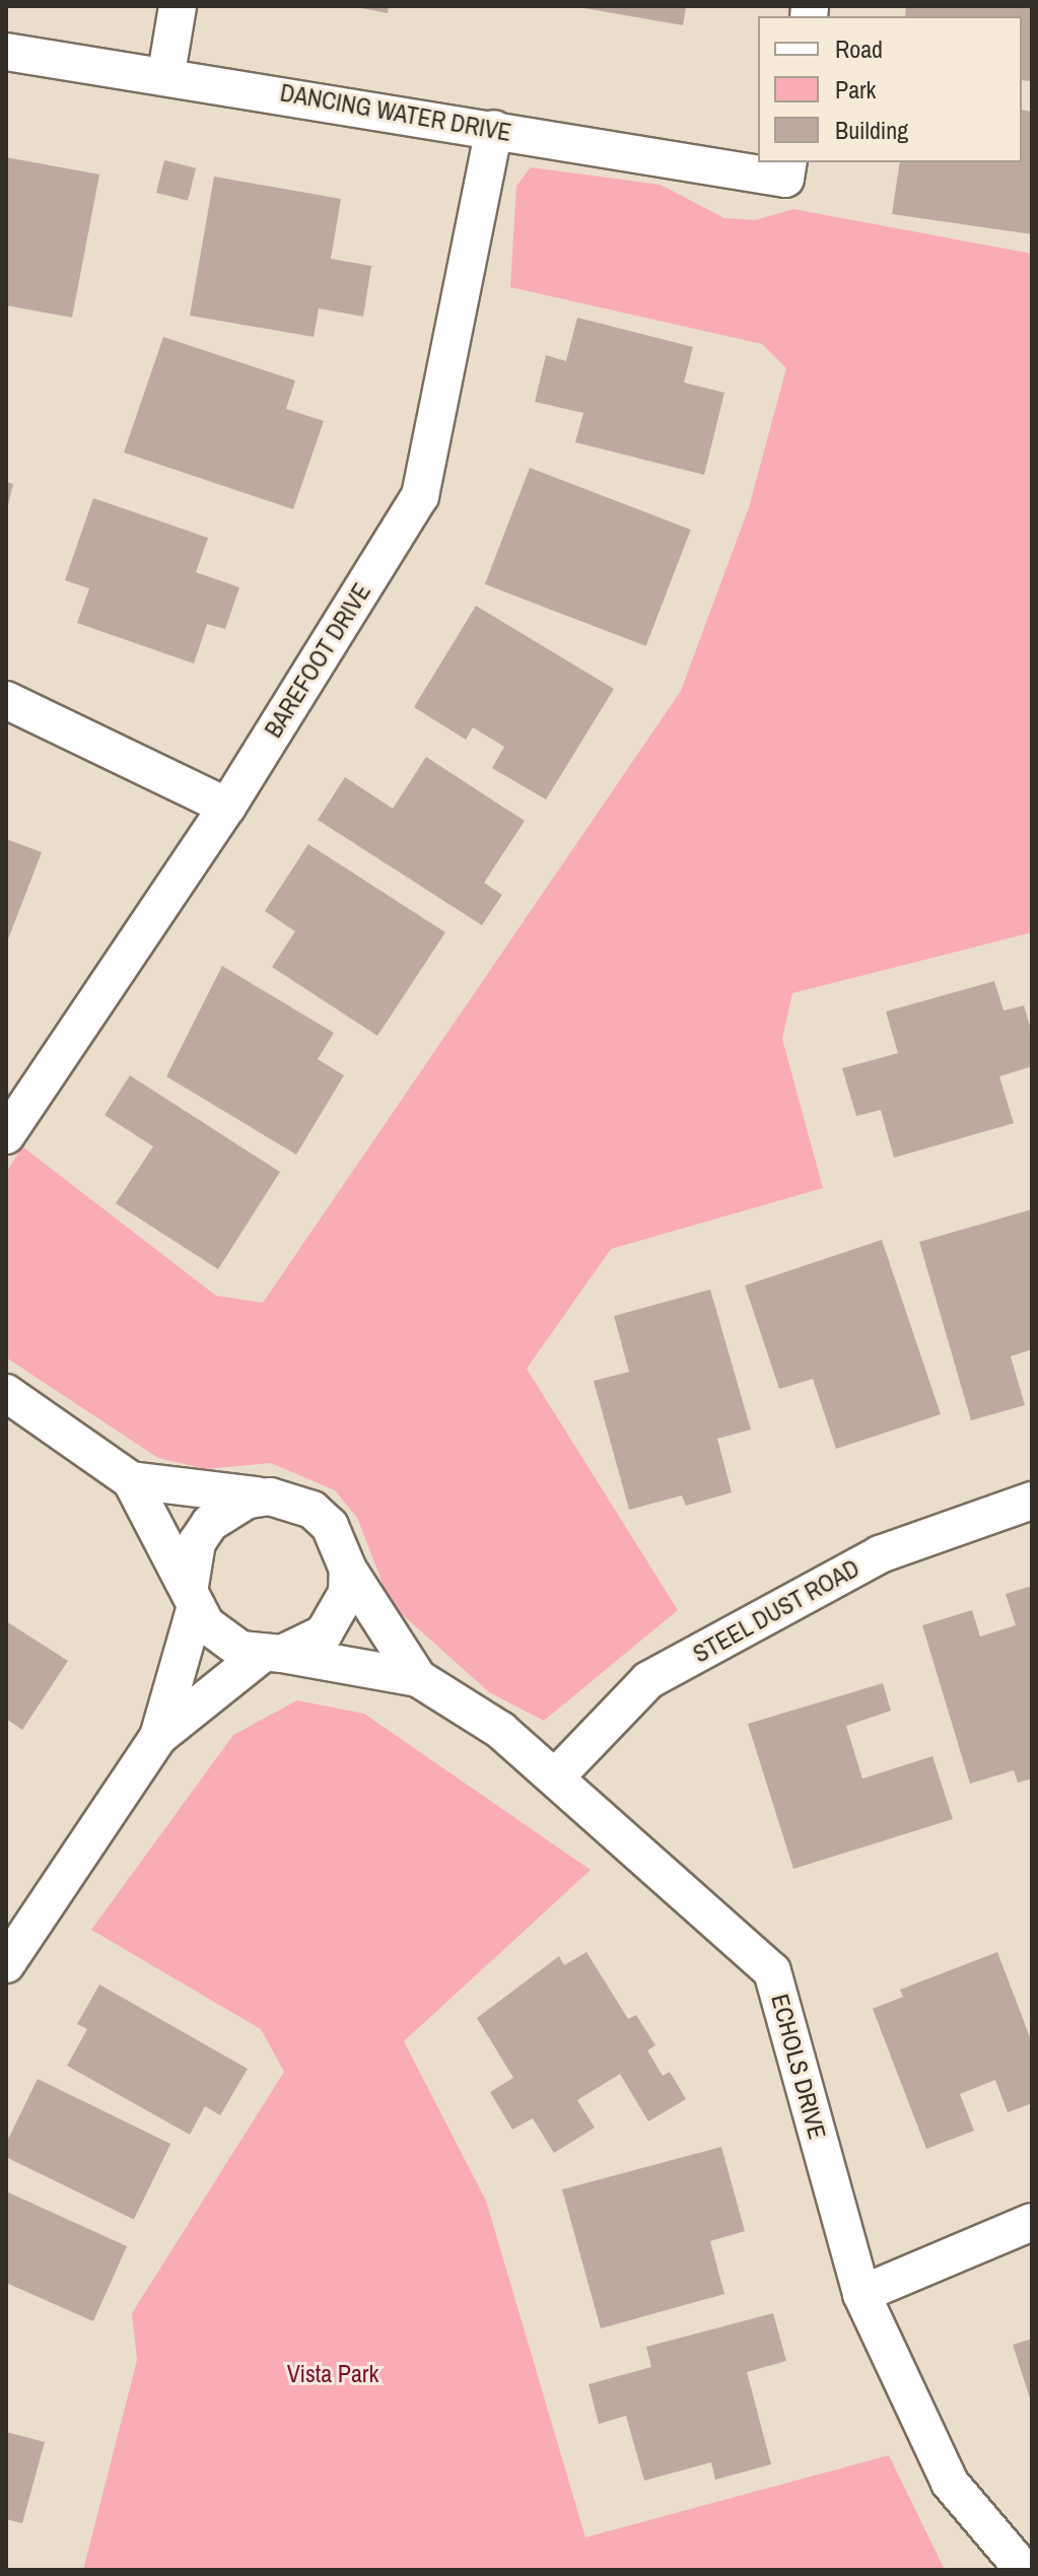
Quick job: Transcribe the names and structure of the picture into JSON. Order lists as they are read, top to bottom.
{
  "streets": {
    "street": [
      "DANCING WATER DRIVE",
      "BAREFOOT DRIVE",
      "STEEL DUST ROAD",
      "ECHOLS DRIVE"
    ]
  },
  "crossings": [
    ["DANCING WATER DRIVE", "BAREFOOT DRIVE"],
    ["STEEL DUST ROAD", "ECHOLS DRIVE"]
  ],
  "parks": ["Vista Park"],
  "legend": ["Road", "Park", "Building"]
}
